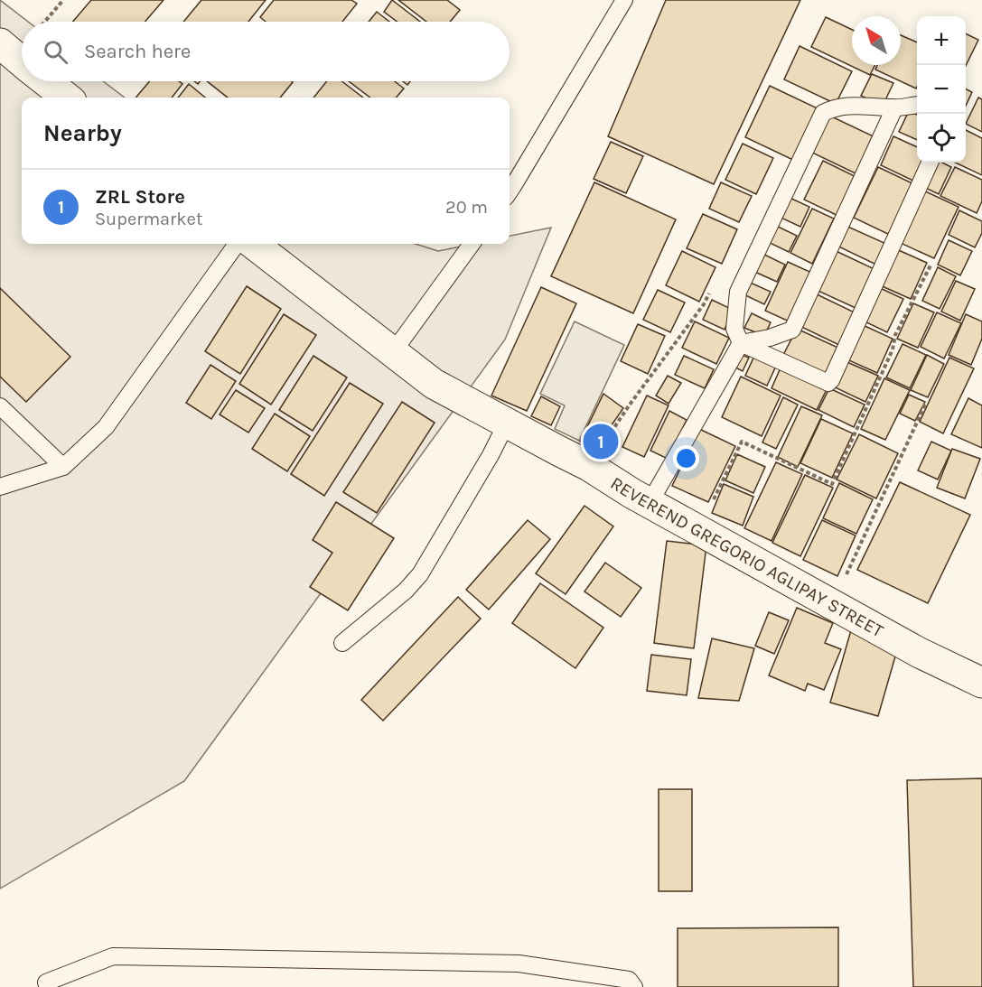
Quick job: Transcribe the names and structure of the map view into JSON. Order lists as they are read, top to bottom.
{
  "streets": {
    "street": ["REVEREND GREGORIO AGLIPAY STREET"]
  },
  "north": "top left",
  "page": {
    "map_buttons": ["+", "−"],
    "search": "Search here",
    "heading": "Nearby",
    "list": [
      {
        "mark": "1",
        "name": "ZRL Store",
        "note": "Supermarket",
        "value": "20 m"
      }
    ],
    "pins": "1"
  }
}
